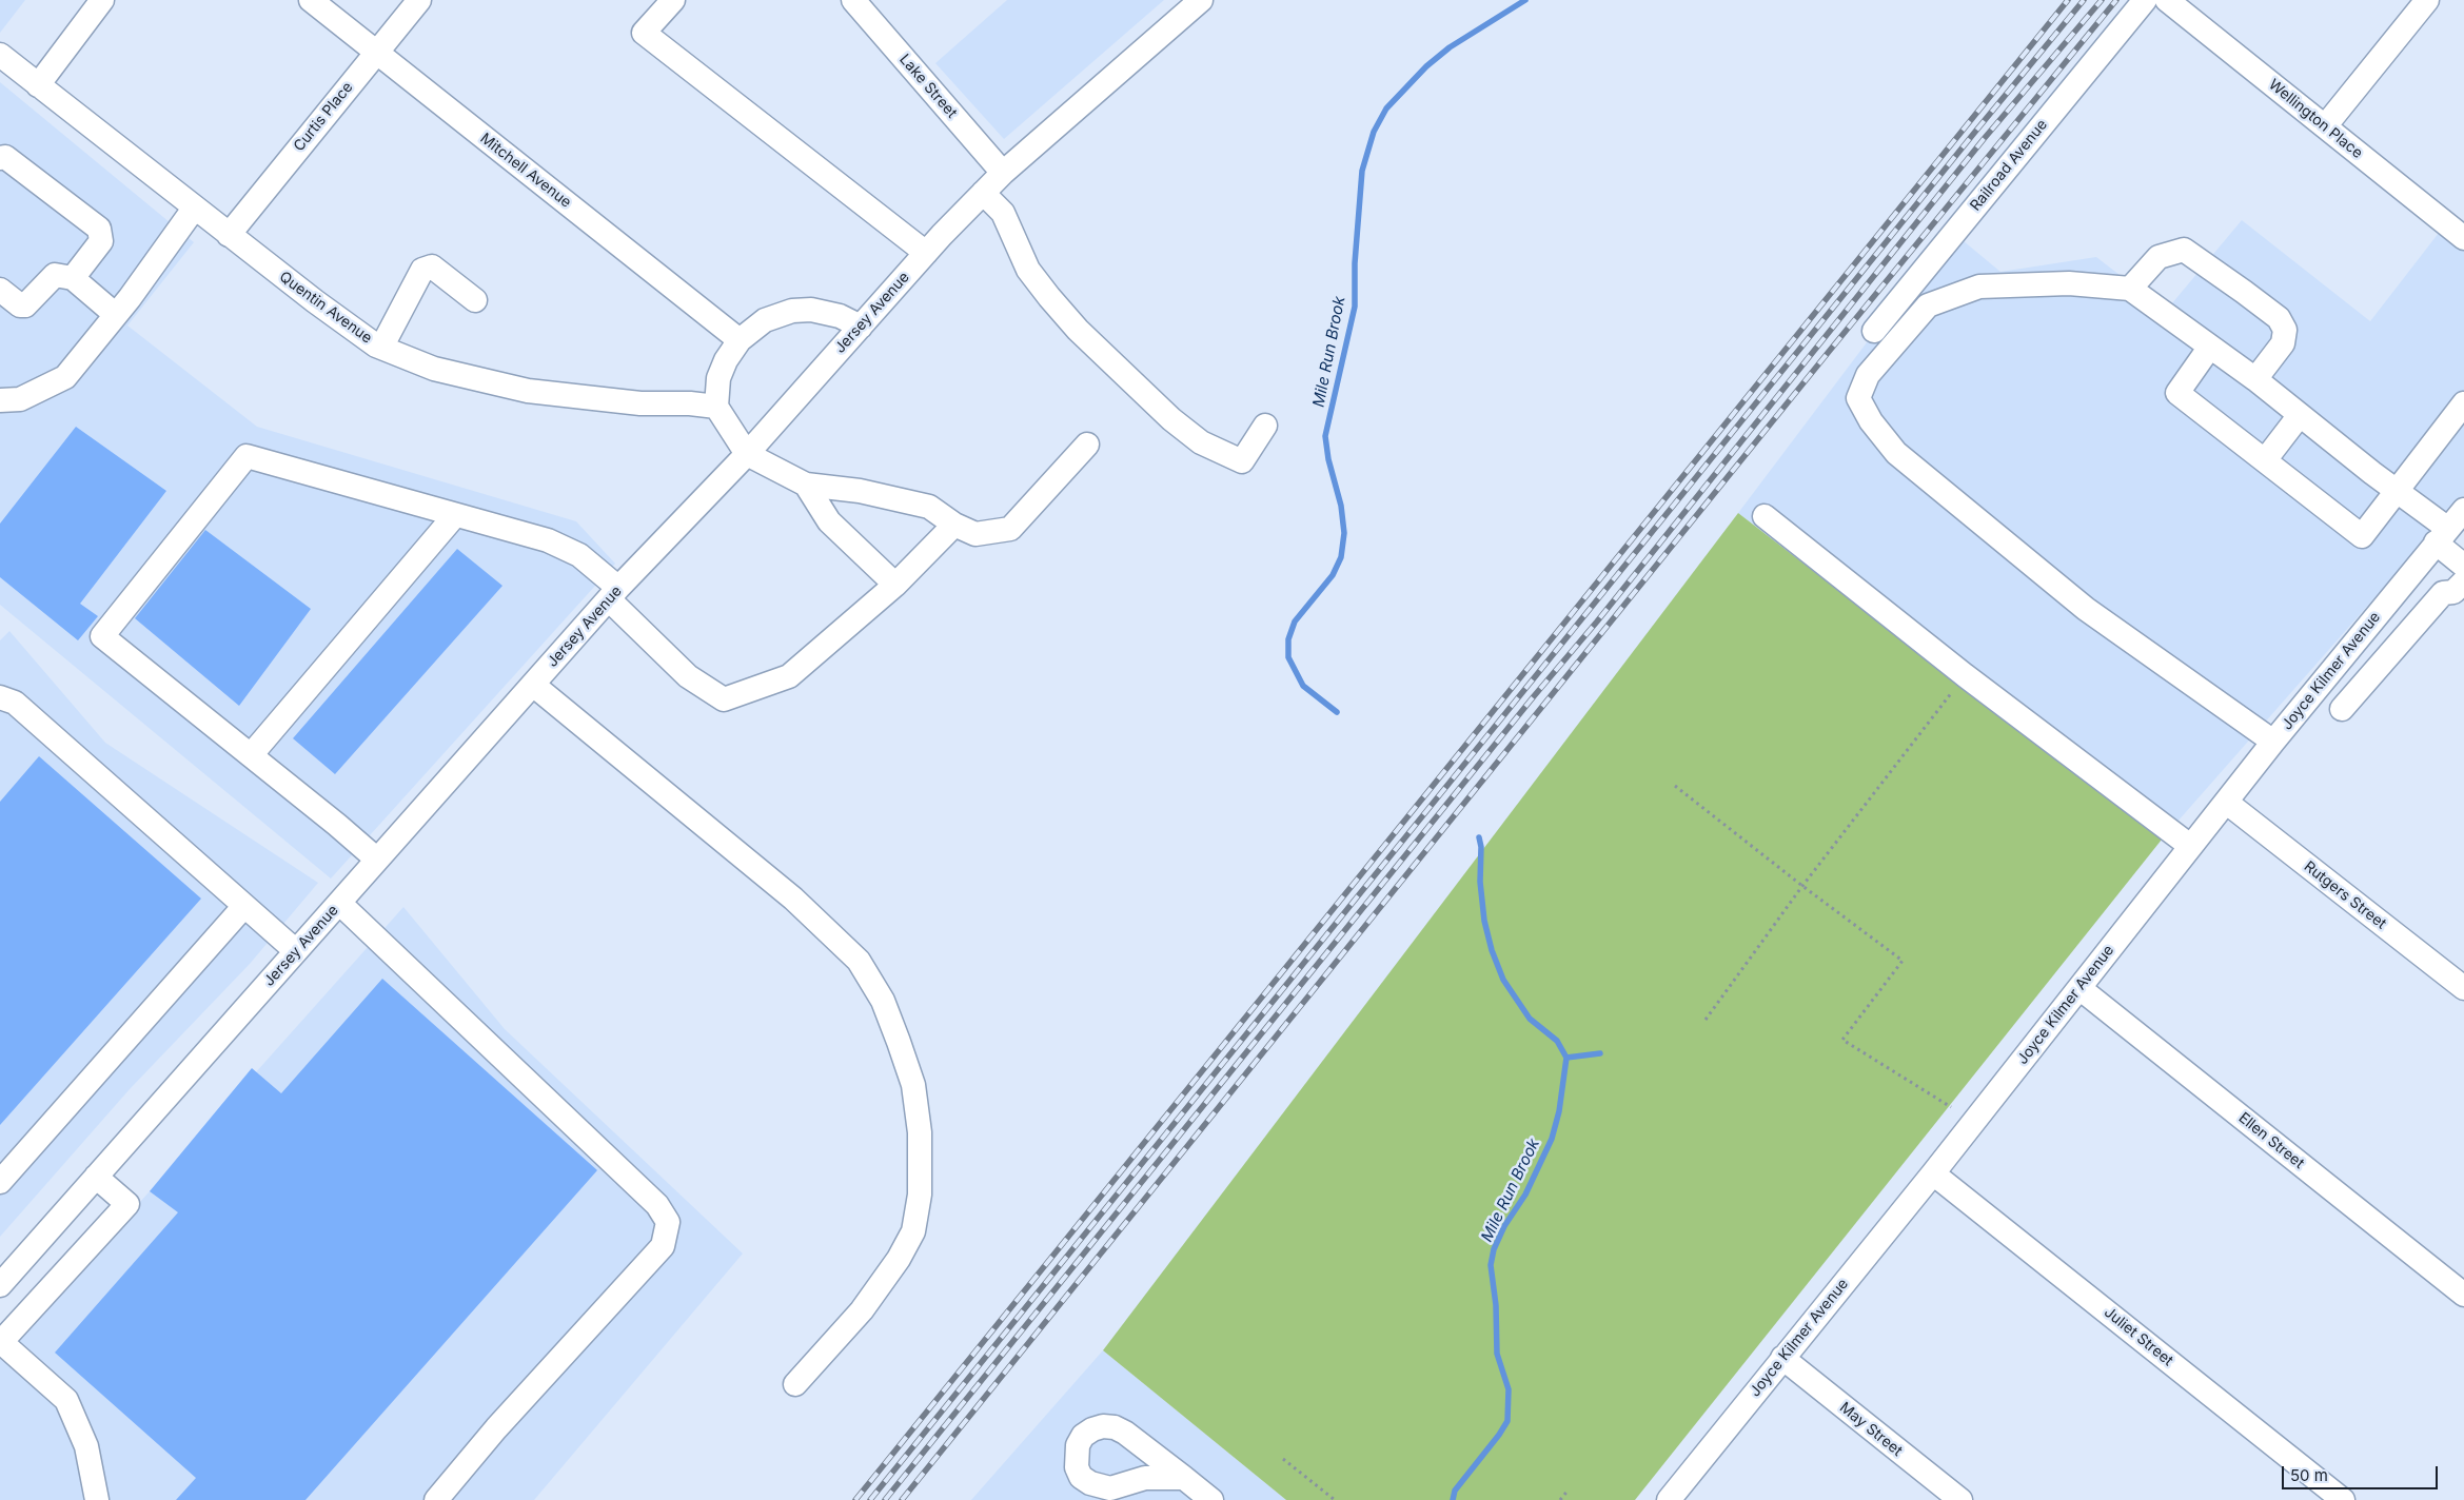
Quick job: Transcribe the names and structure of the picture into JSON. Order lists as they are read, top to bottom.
{
  "streets": {
    "street": [
      "Lake Street",
      "Curtis Place",
      "Wellington Place",
      "Railroad Avenue",
      "Mitchell Avenue",
      "Quentin Avenue",
      "Jersey Avenue",
      "Joyce Kilmer Avenue",
      "Rutgers Street",
      "Ellen Street",
      "Juliet Street",
      "May Street"
    ]
  },
  "crossings": [
    ["Lake Street", "Jersey Avenue"],
    ["Curtis Place", "Mitchell Avenue"],
    ["Curtis Place", "Quentin Avenue"],
    ["Joyce Kilmer Avenue", "Rutgers Street"],
    ["Joyce Kilmer Avenue", "Ellen Street"],
    ["Joyce Kilmer Avenue", "Juliet Street"],
    ["Joyce Kilmer Avenue", "May Street"]
  ],
  "water": ["Mile Run Brook"],
  "scale_bar": "50 m"
}
